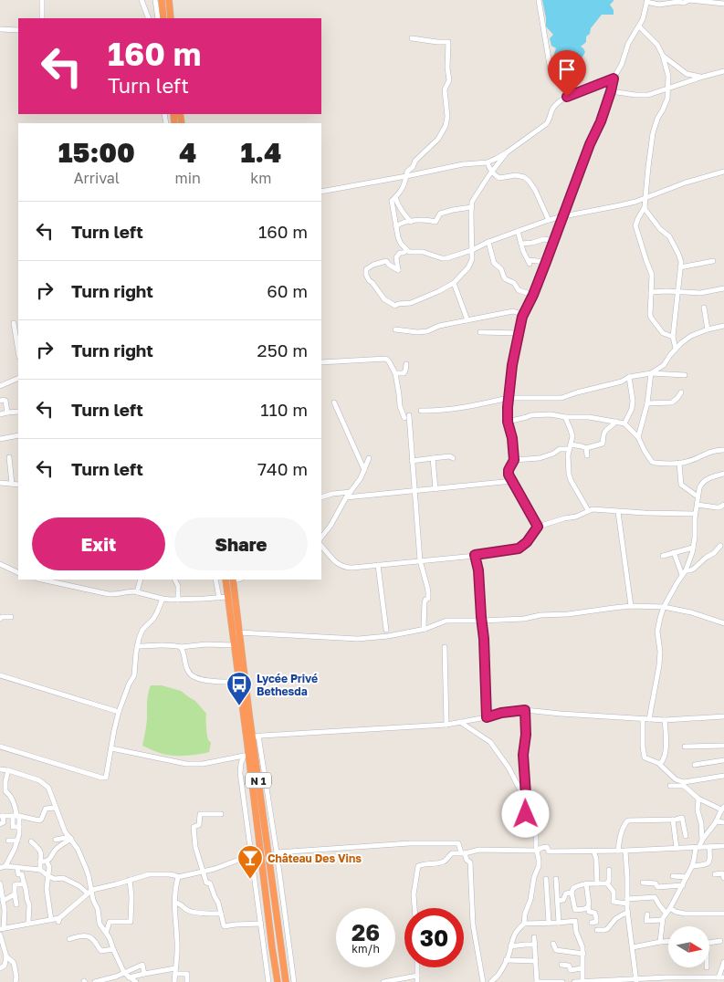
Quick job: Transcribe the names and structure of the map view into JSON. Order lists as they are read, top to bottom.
{
  "streets": {
    "highway": ["N 1"]
  },
  "places": {
    "bus stop": ["Lycée Privé Bethesda"],
    "bar": ["Château Des Vins"]
  },
  "north": "right",
  "page": {
    "turn": ["160 m", "Turn left"],
    "eta": [
      "15:00",
      "Arrival",
      "4",
      "min",
      "1.4",
      "km"
    ],
    "list": [
      {
        "name": "Turn left",
        "value": "160 m"
      },
      {
        "name": "Turn right",
        "value": "60 m"
      },
      {
        "name": "Turn right",
        "value": "250 m"
      },
      {
        "name": "Turn left",
        "value": "110 m"
      },
      {
        "name": "Turn left",
        "value": "740 m"
      }
    ],
    "buttons": ["Exit", "Share"],
    "speed": "26 km/h",
    "limit": "30"
  }
}
